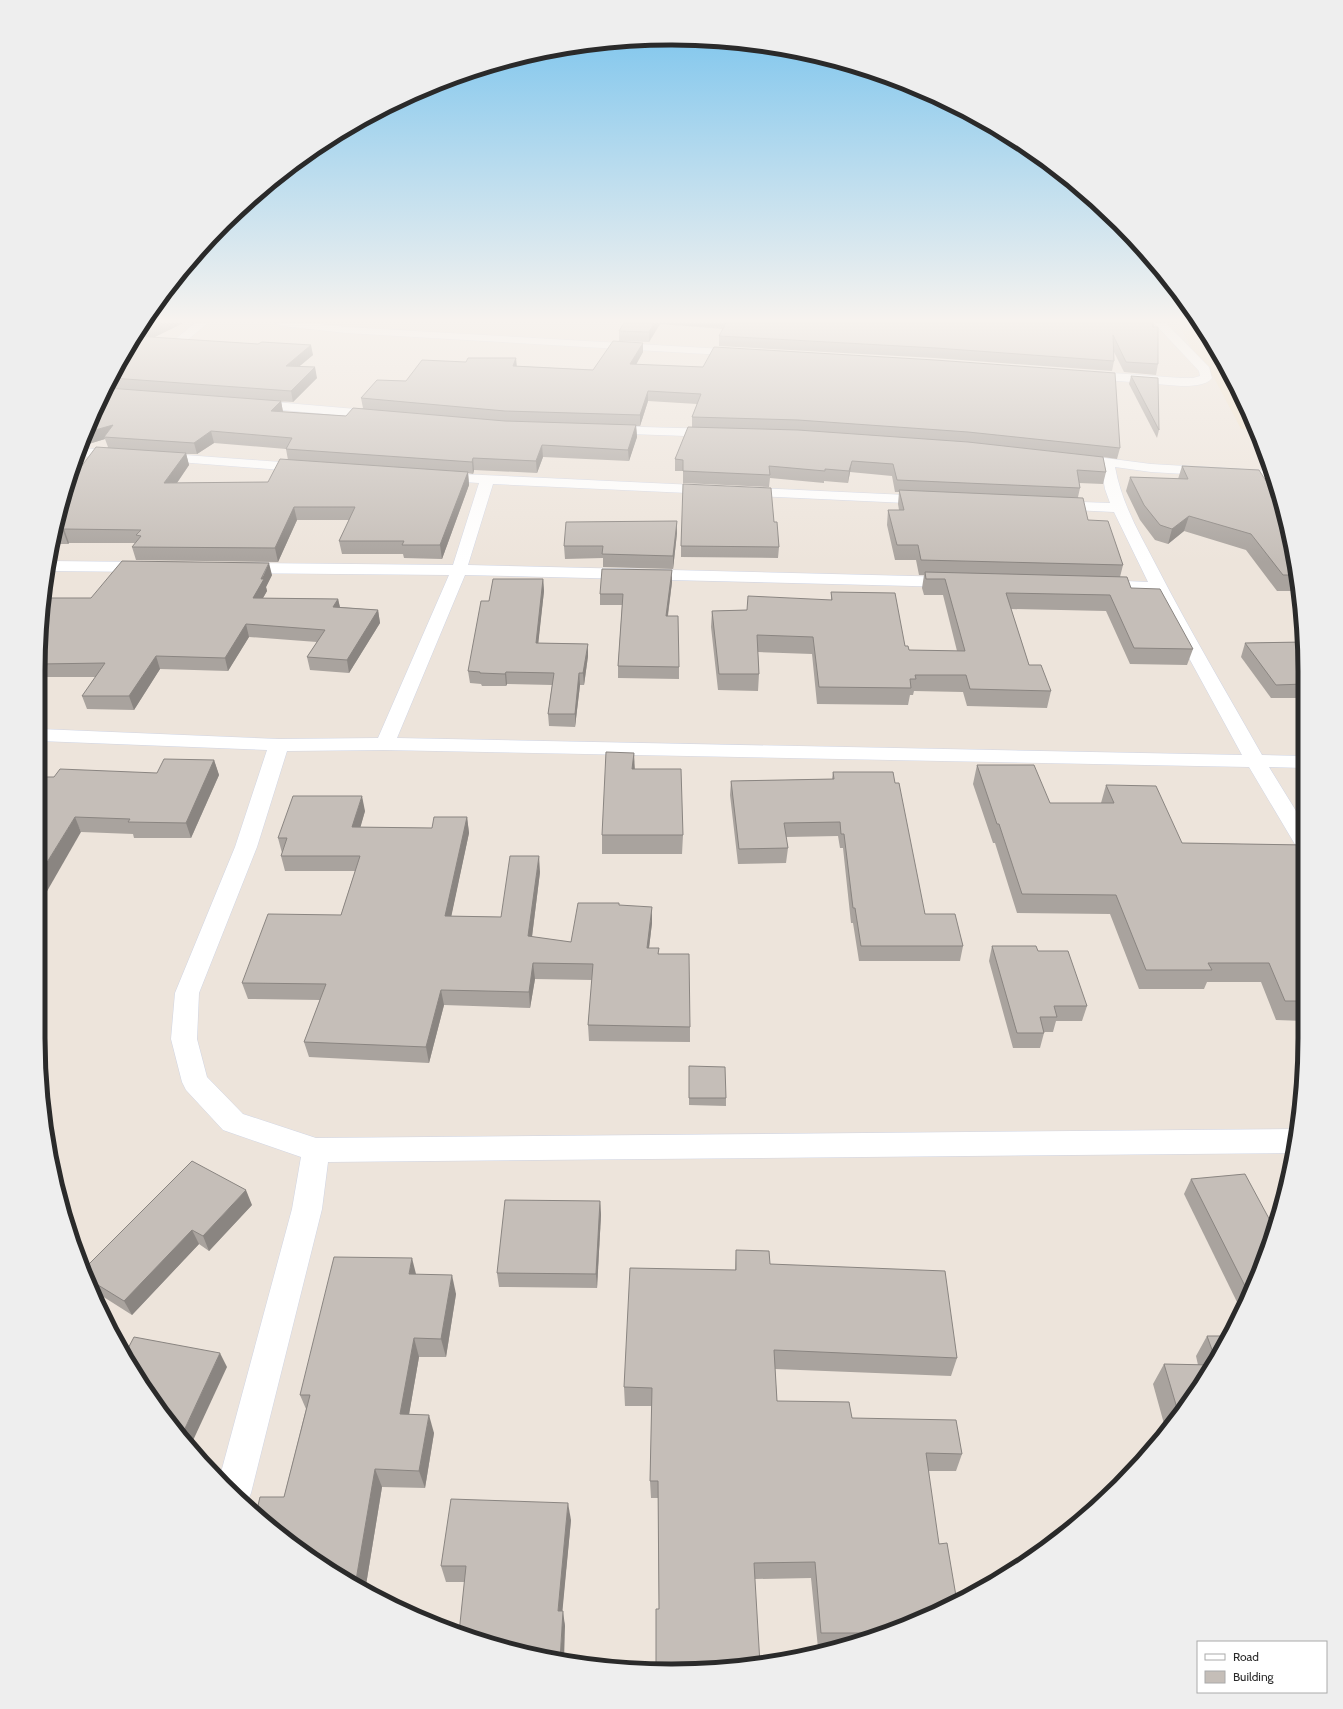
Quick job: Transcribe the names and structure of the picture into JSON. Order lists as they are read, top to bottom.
{
  "legend": ["Road", "Building"]
}
